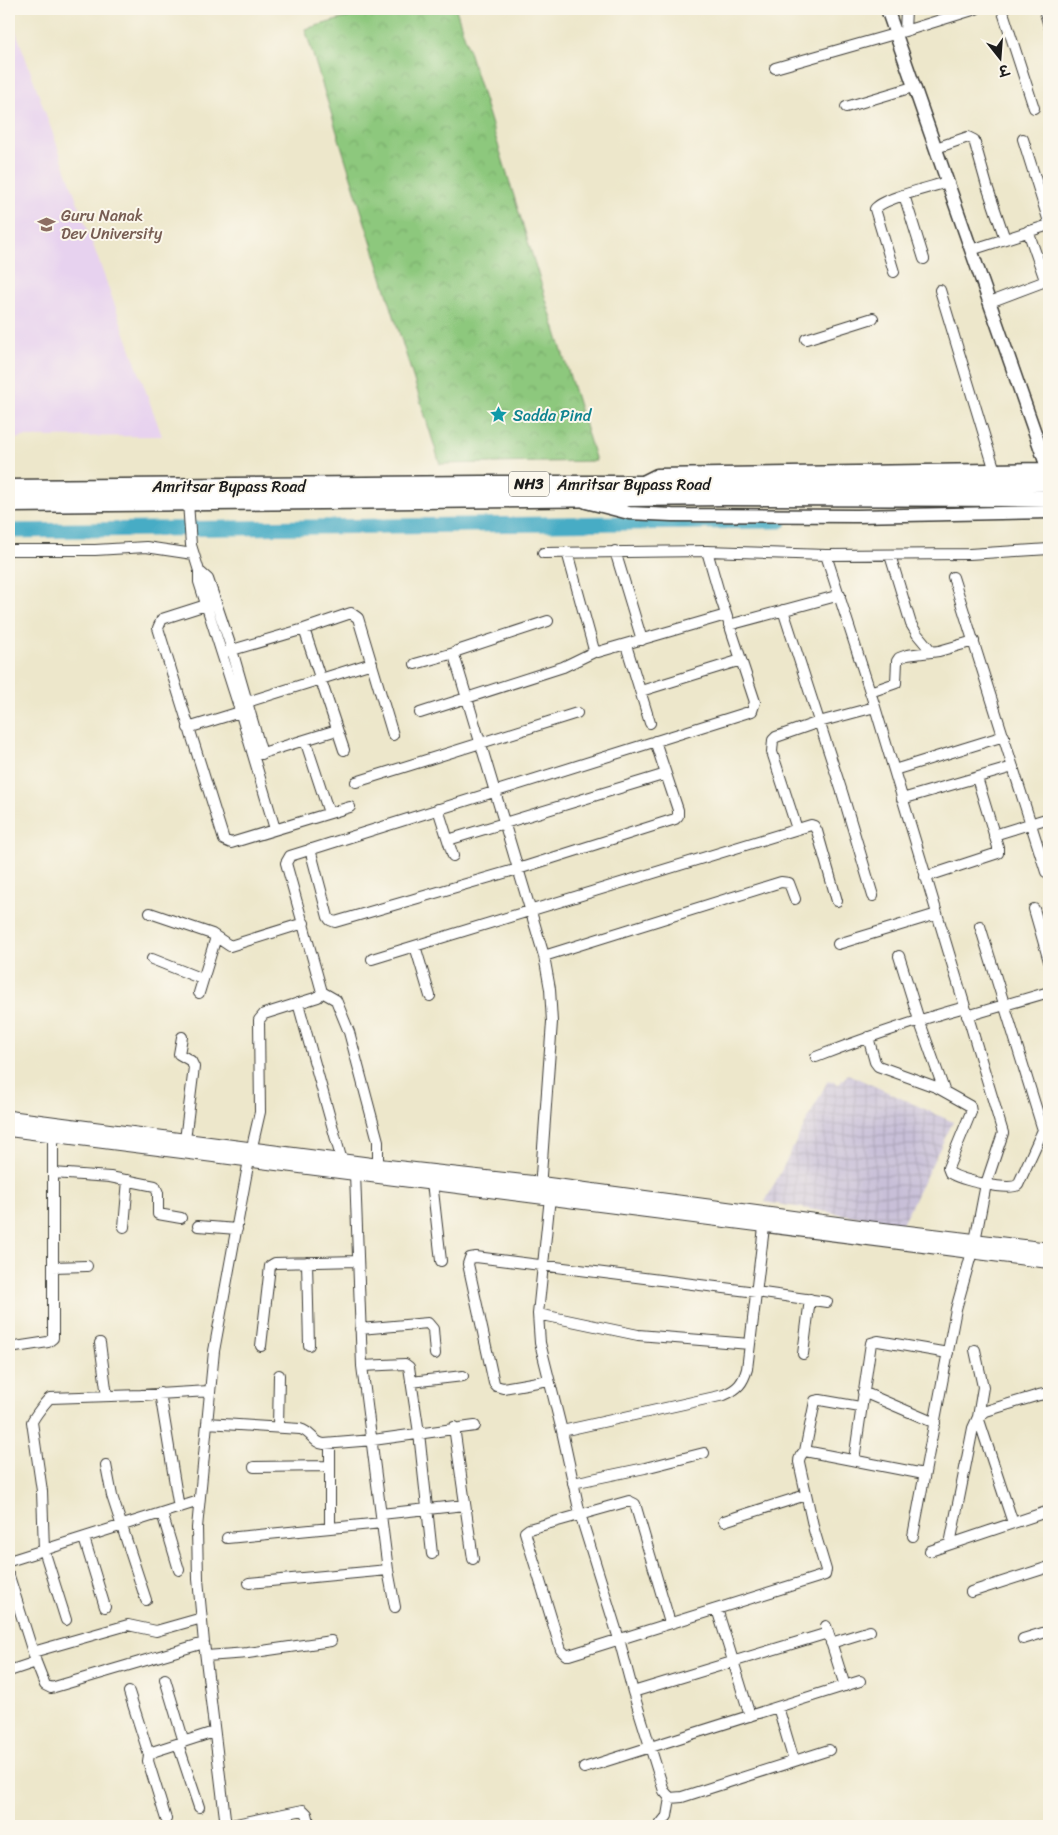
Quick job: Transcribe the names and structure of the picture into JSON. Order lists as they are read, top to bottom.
{
  "streets": {
    "highway": ["NH3", "Amritsar Bypass Road"]
  },
  "places": {
    "school or university": ["Guru Nanak Dev University"],
    "place": ["Sadda Pind"]
  },
  "north": "bottom"
}
